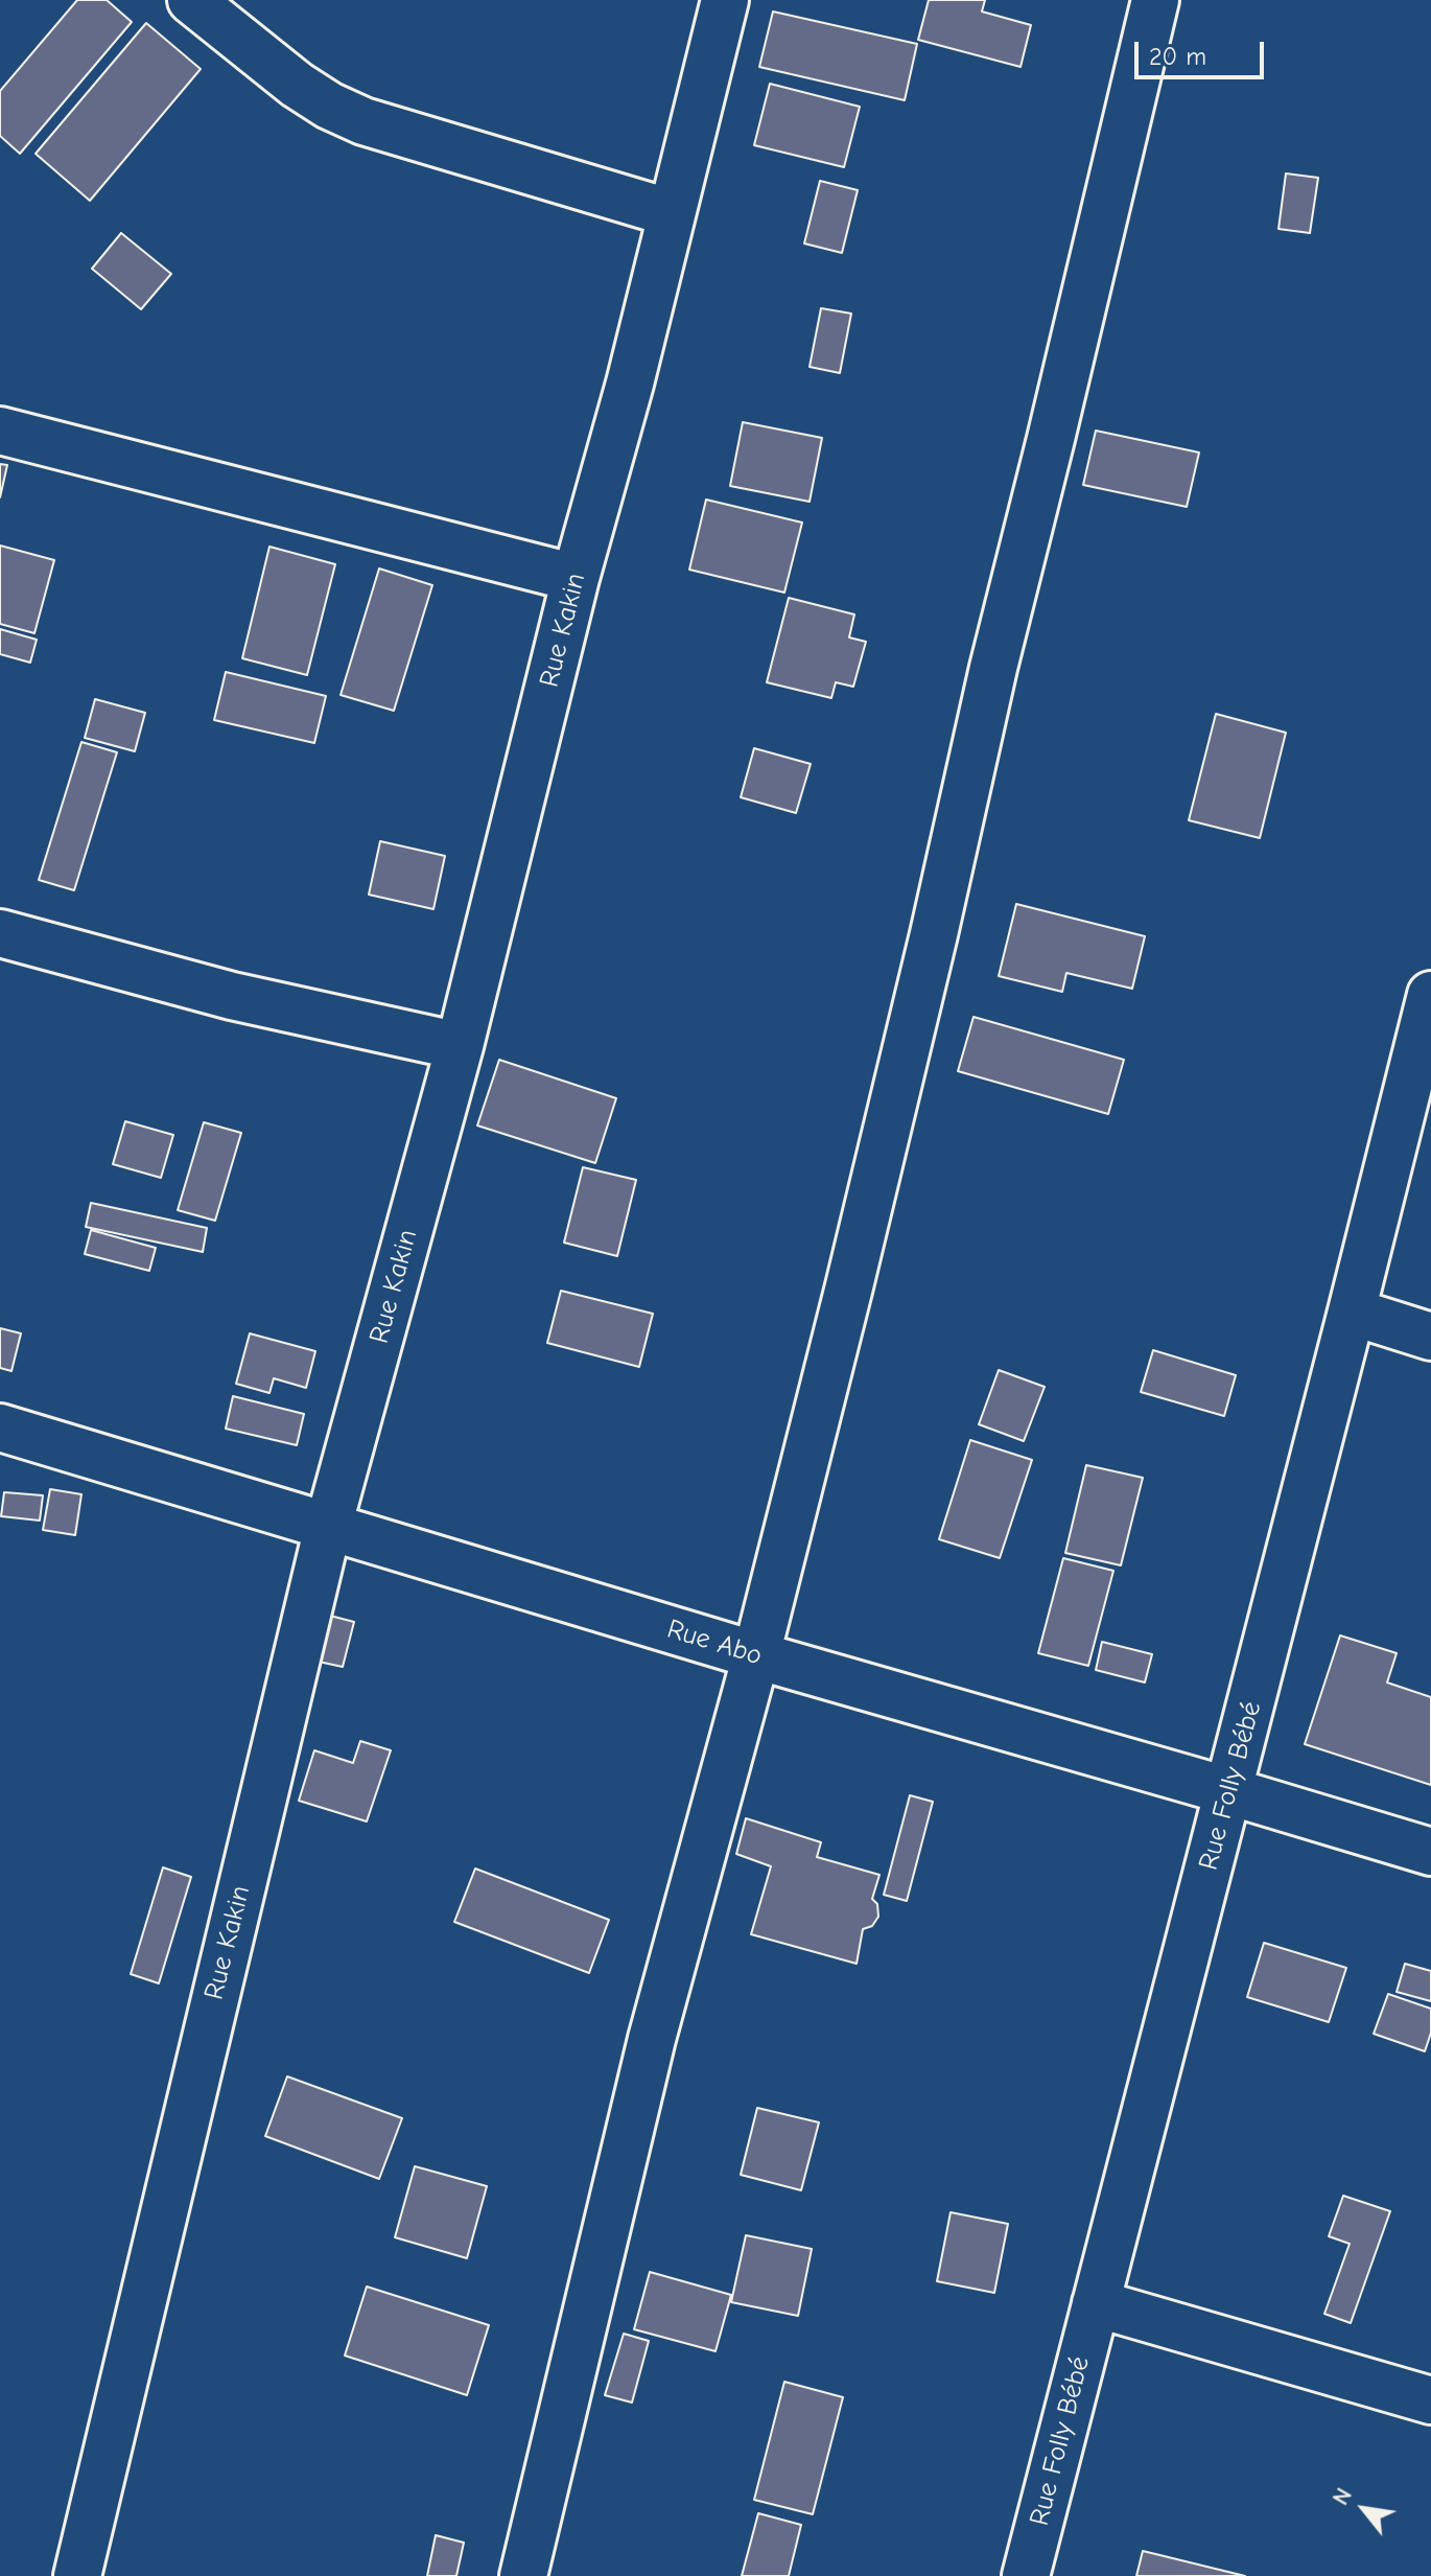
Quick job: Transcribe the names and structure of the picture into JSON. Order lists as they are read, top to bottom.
{
  "streets": {
    "street": ["Rue Kakin", "Rue Abo", "Rue Folly Bébé"]
  },
  "crossings": [
    ["Rue Kakin", "Rue Abo"],
    ["Rue Abo", "Rue Folly Bébé"]
  ],
  "scale_bar": "20 m",
  "north": "top left"
}
